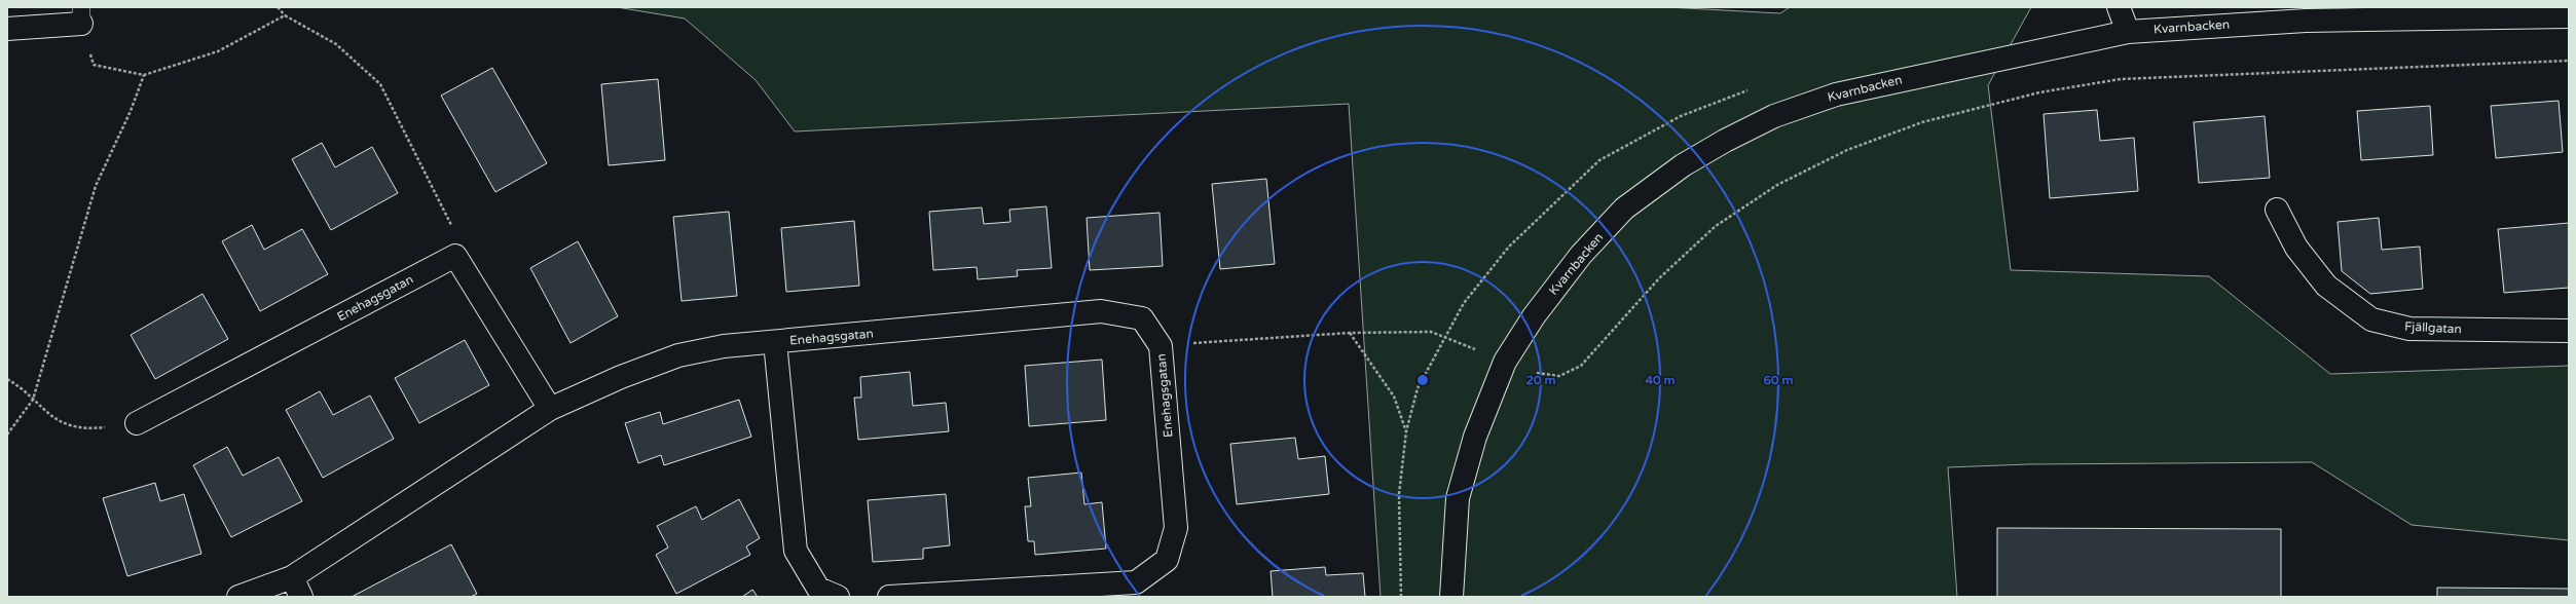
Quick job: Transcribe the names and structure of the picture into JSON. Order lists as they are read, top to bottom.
{
  "streets": {
    "street": ["Kvarnbacken", "Enehagsgatan", "Fjällgatan"]
  },
  "rings": ["20 m", "40 m", "60 m"]
}
